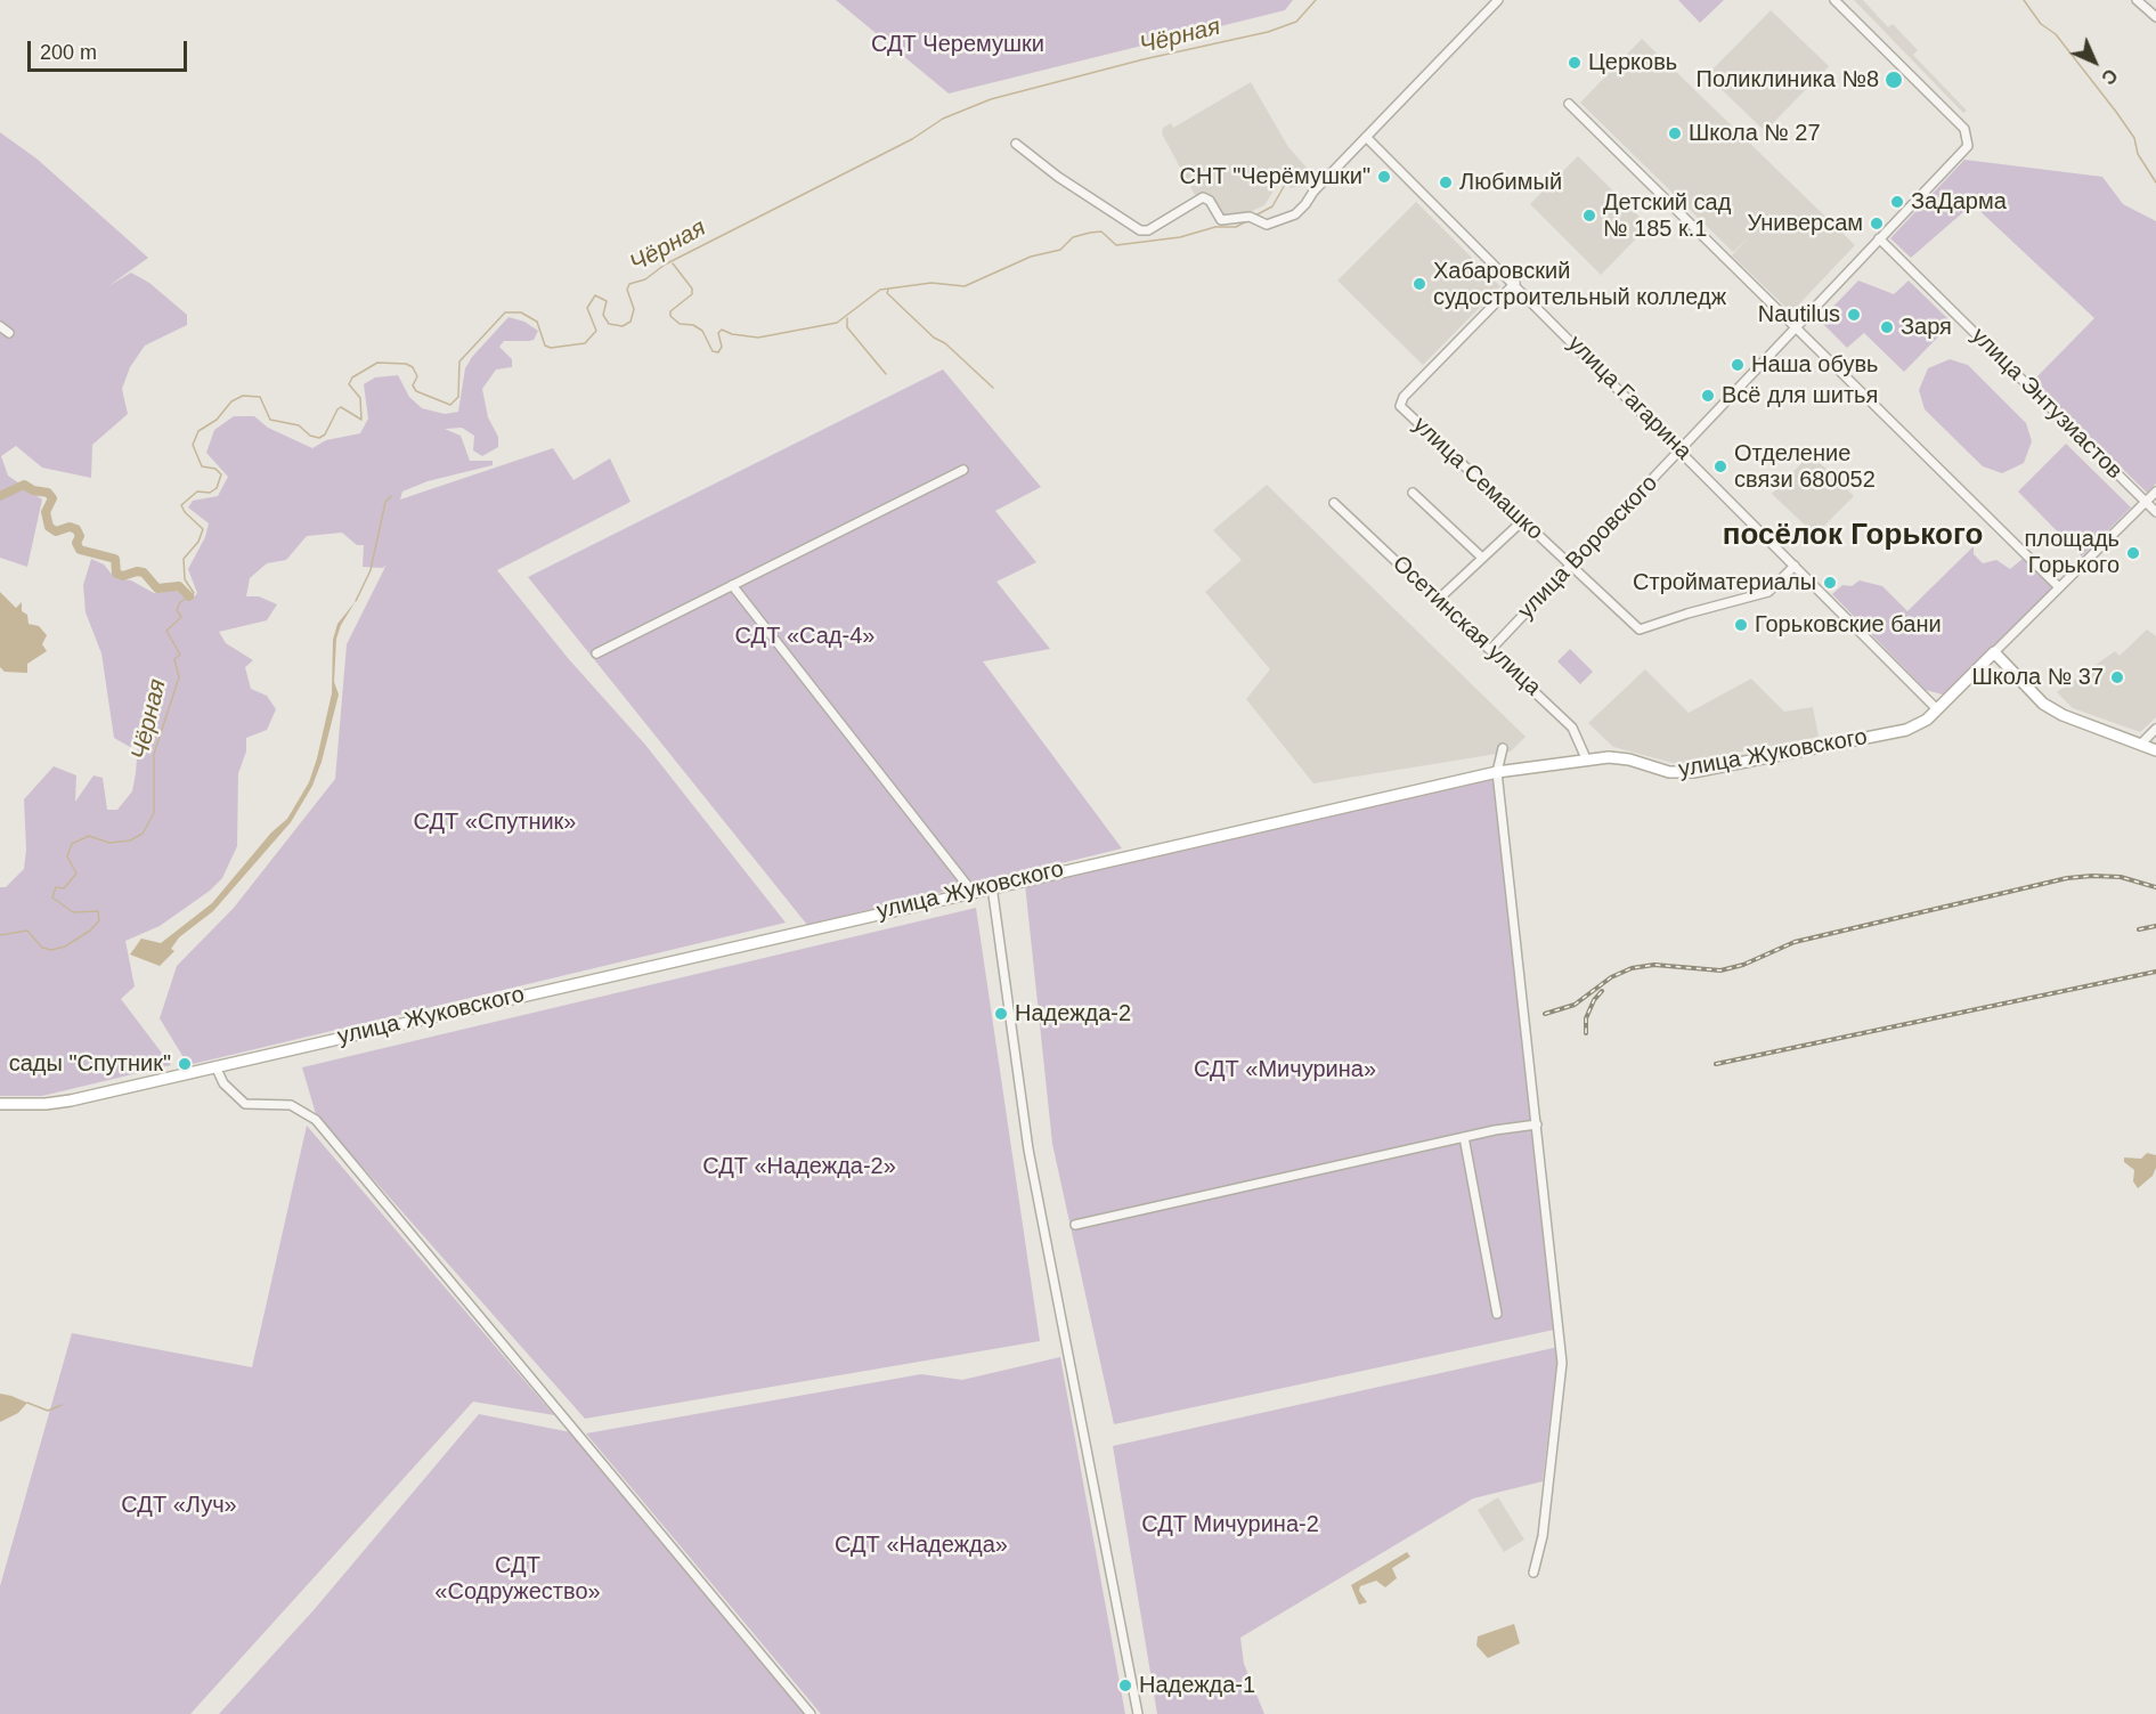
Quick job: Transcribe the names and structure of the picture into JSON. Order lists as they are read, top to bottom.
{
  "streets": {
    "main road": ["улица Жуковского"],
    "street": [
      "улица Гагарина",
      "улица Энтузиастов",
      "улица Семашко",
      "улица Воровского",
      "Осетинская улица"
    ]
  },
  "crossings": [
    ["улица Гагарина", "улица Семашко"],
    ["улица Гагарина", "улица Воровского"],
    ["улица Гагарина", "улица Жуковского"],
    ["улица Энтузиастов", "улица Воровского"],
    ["улица Семашко", "улица Воровского"],
    ["улица Воровского", "Осетинская улица"],
    ["Осетинская улица", "улица Жуковского"]
  ],
  "districts": ["посёлок Горького"],
  "water": ["Чёрная"],
  "parks": [
    "СДТ Черемушки",
    "СДТ «Сад-4»",
    "СДТ «Спутник»",
    "СДТ «Мичурина»",
    "СДТ «Надежда-2»",
    "СДТ «Луч»",
    "СДТ Мичурина-2",
    "СДТ «Надежда»",
    "СДТ «Содружество»"
  ],
  "places": [
    "Церковь",
    "Поликлиника №8",
    "Школа № 27",
    "СНТ \"Черёмушки\"",
    "Любимый",
    "ЗаДарма",
    "Детский сад № 185 к.1",
    "Универсам",
    "Хабаровский судостроительный колледж",
    "Nautilus",
    "Заря",
    "Наша обувь",
    "Всё для шитья",
    "Отделение связи 680052",
    "площадь Горького",
    "Стройматериалы",
    "Горьковские бани",
    "Школа № 37",
    "Надежда-2",
    "сады \"Спутник\"",
    "Надежда-1"
  ],
  "scale_bar": "200 m",
  "north": "bottom right"
}
